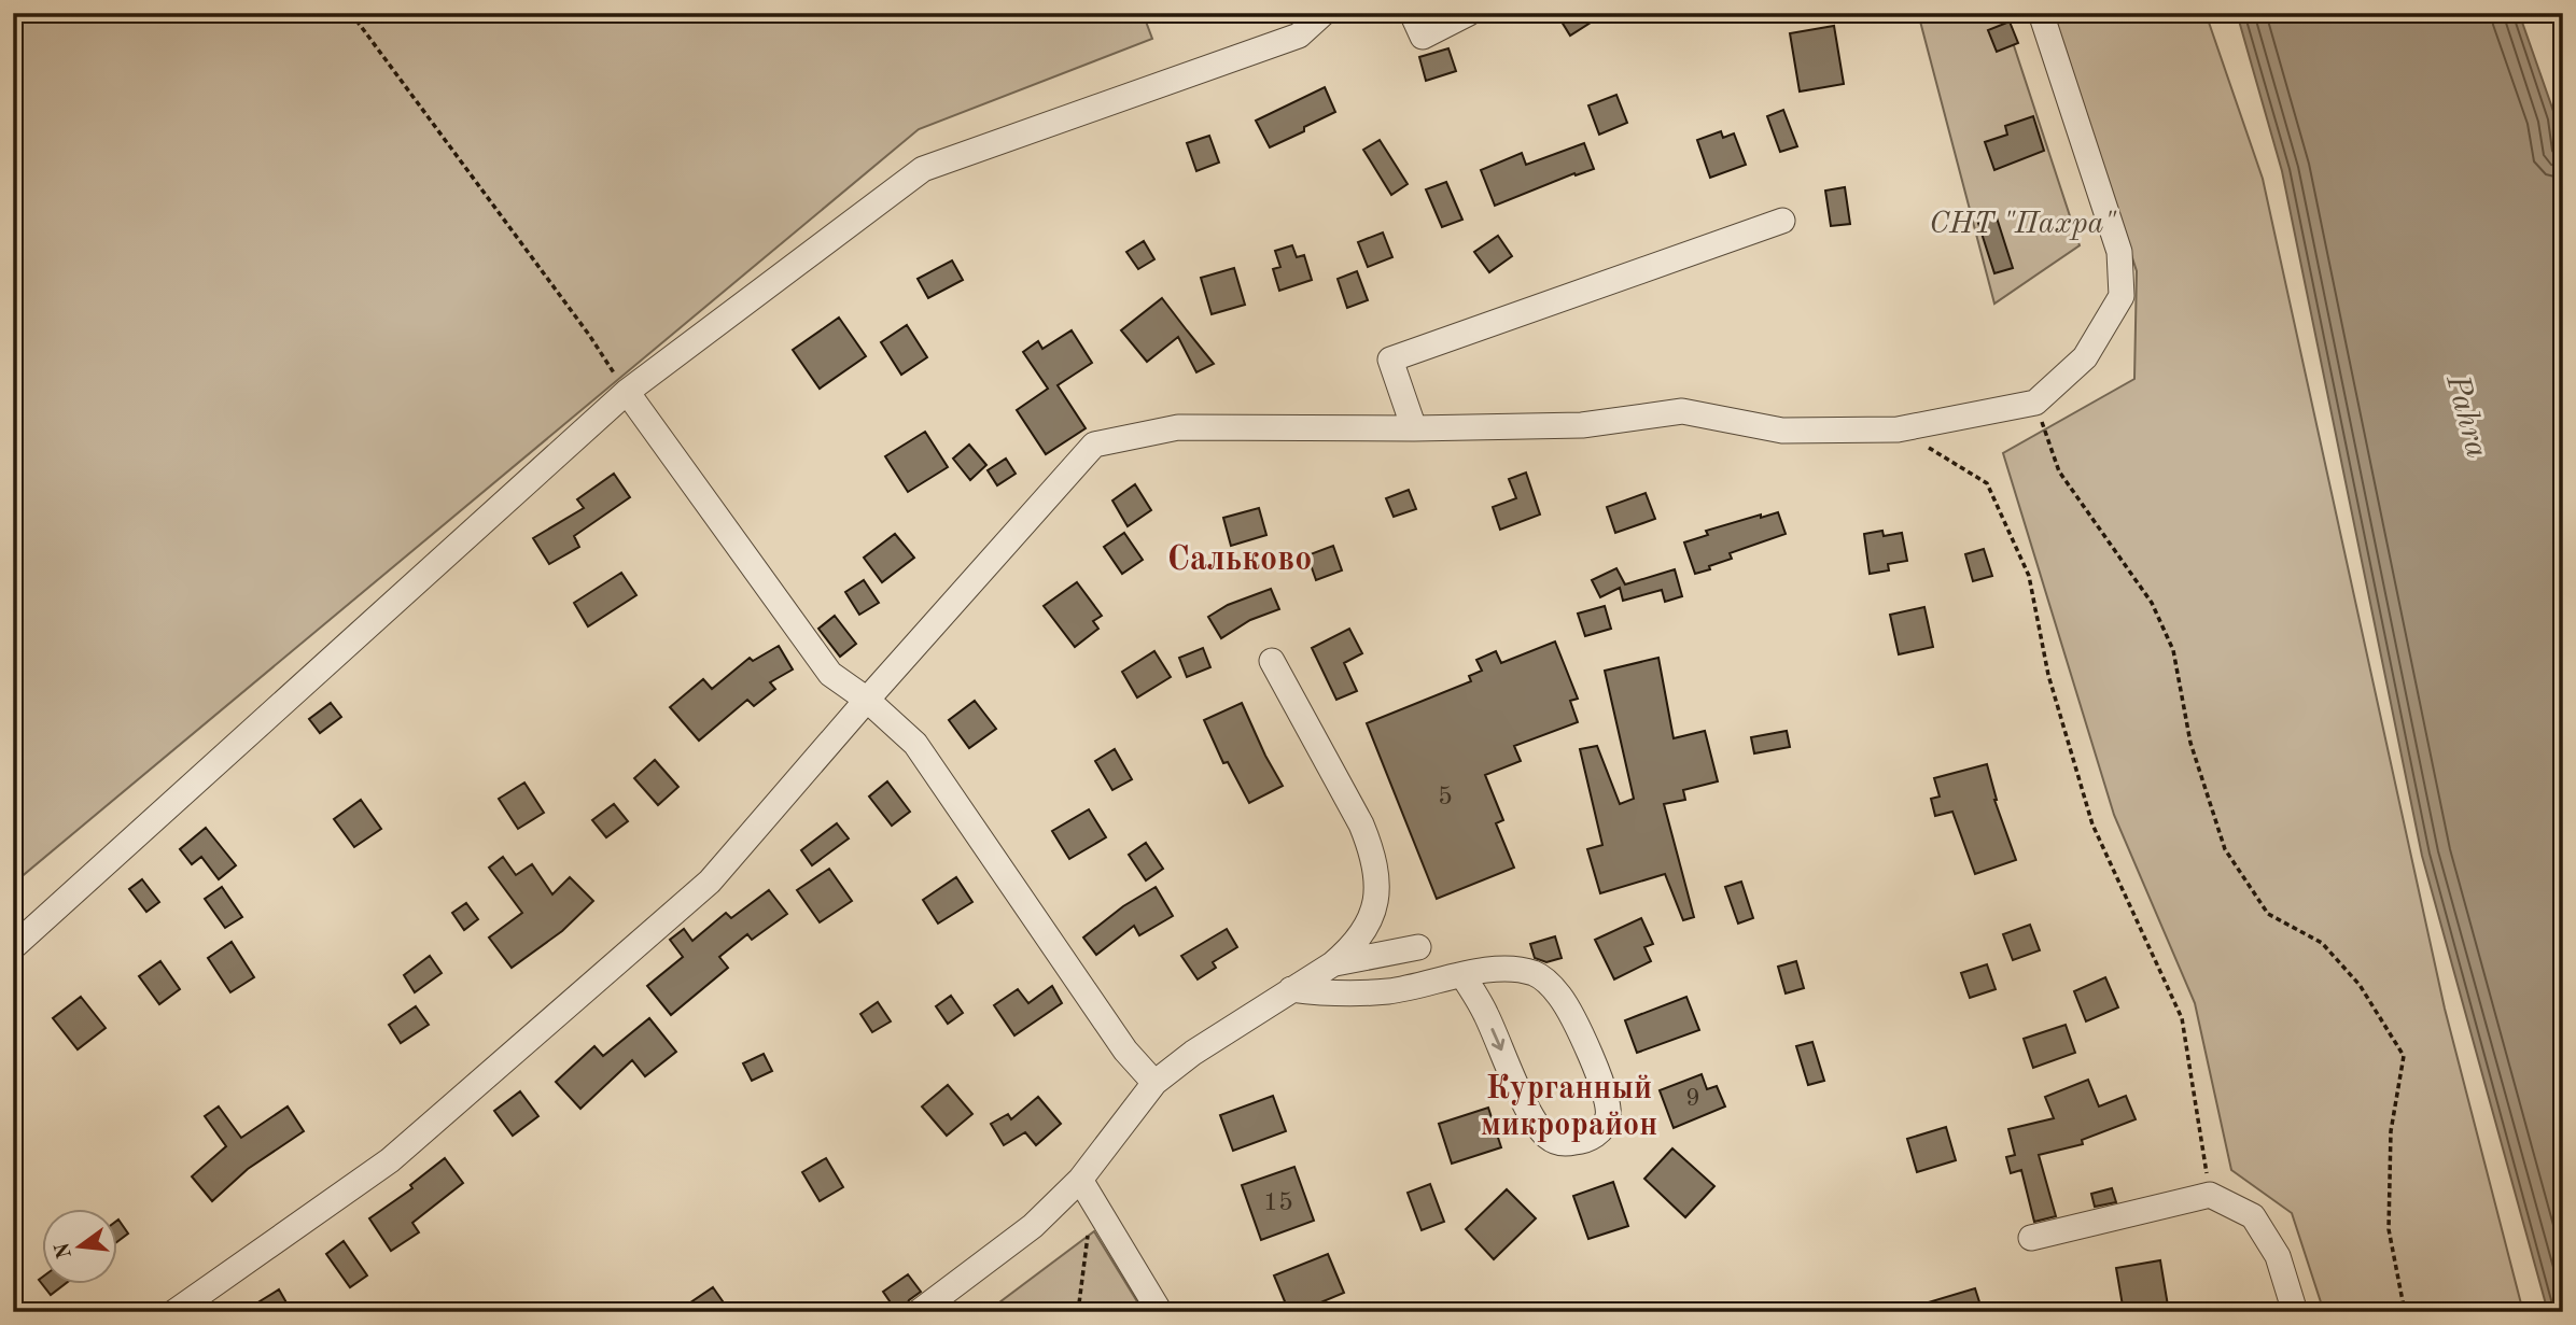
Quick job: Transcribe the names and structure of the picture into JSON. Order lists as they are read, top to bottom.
{
  "districts": ["Сальково", "Курганный микрорайон"],
  "water": ["Pahra"],
  "parks": ["СНТ \"Пахра\""],
  "house_numbers": ["5", "9", "15"],
  "north": "left"
}
